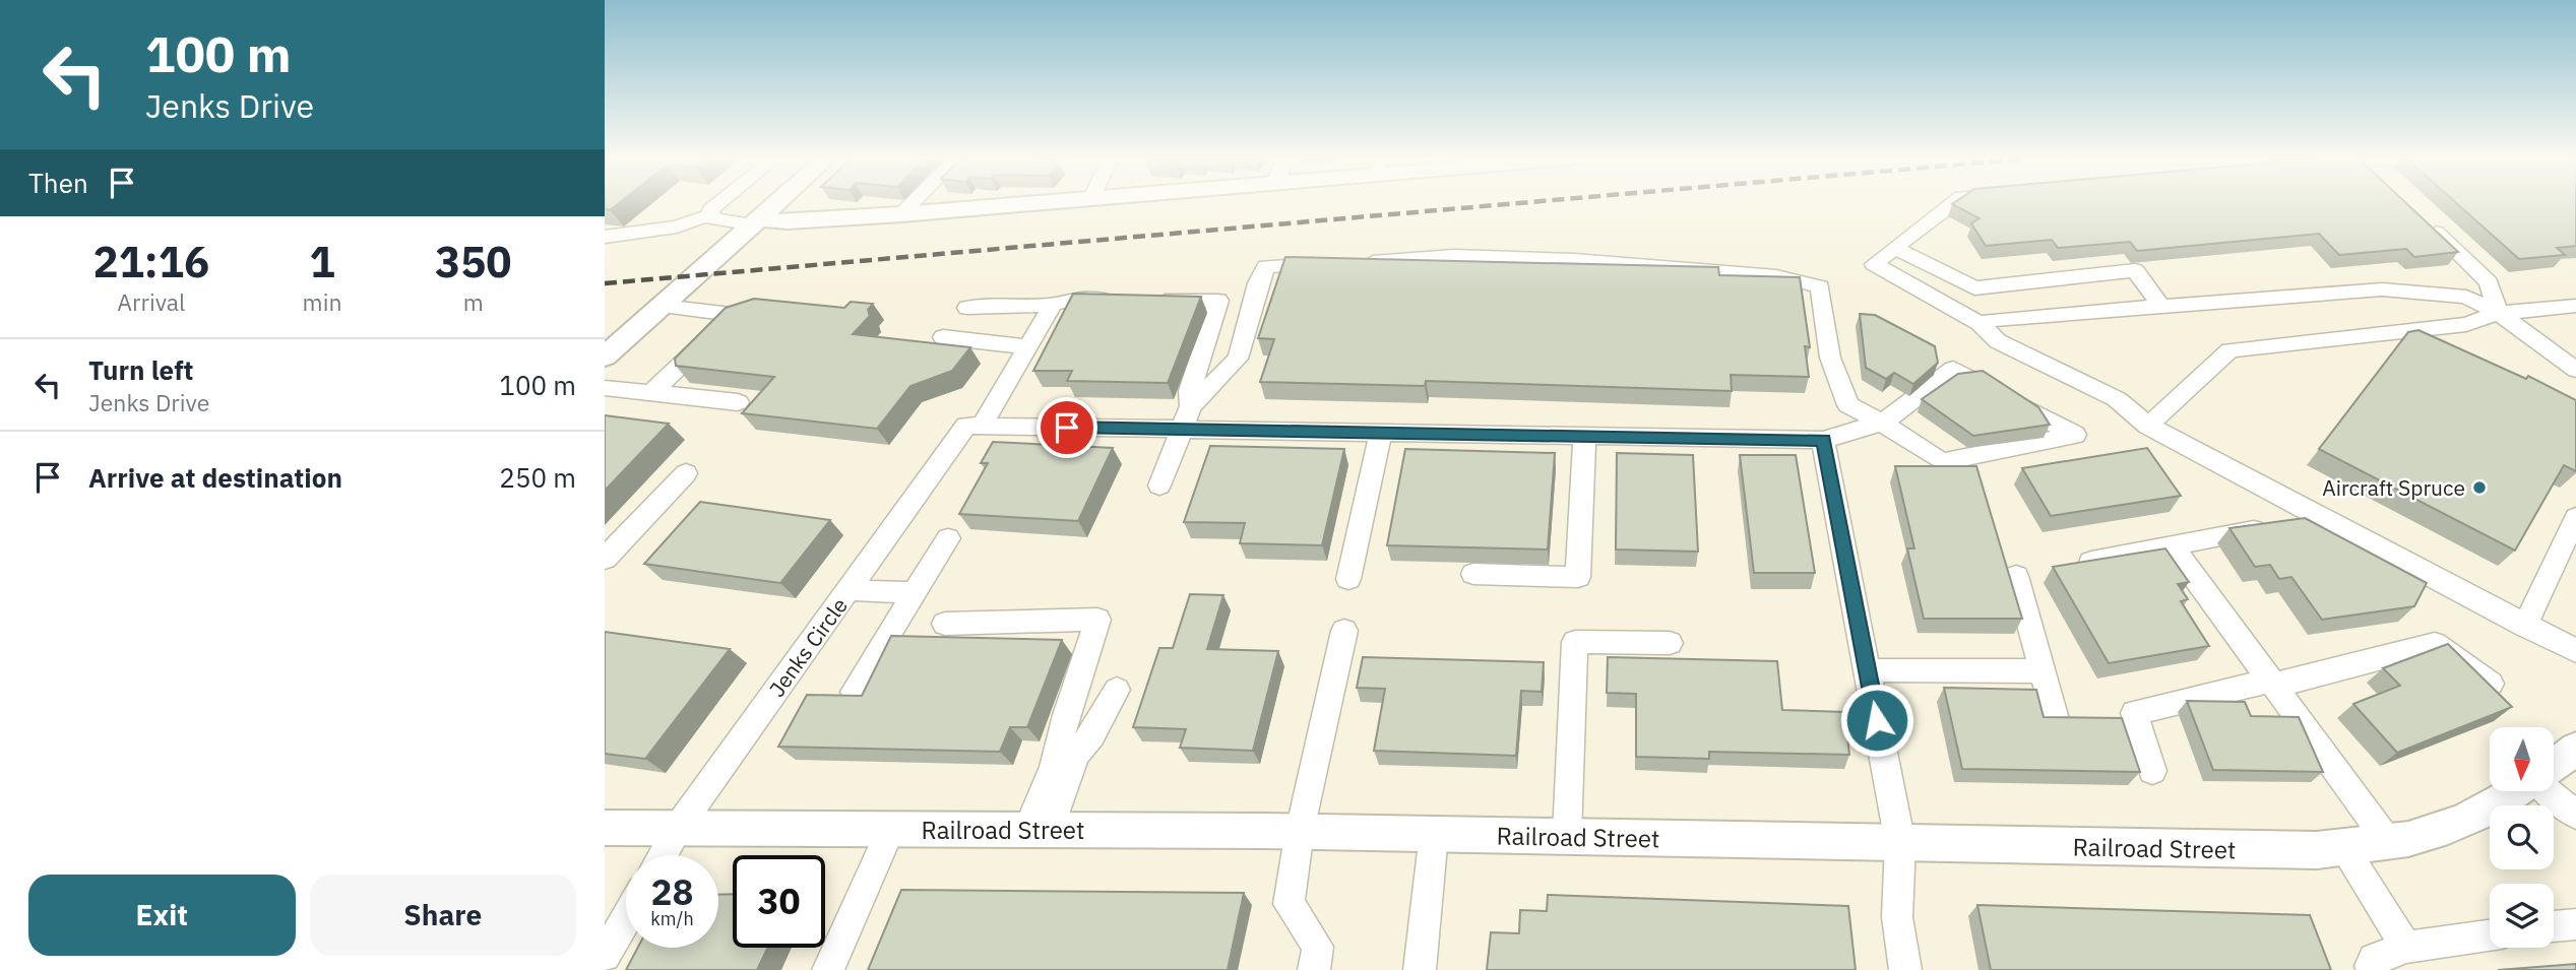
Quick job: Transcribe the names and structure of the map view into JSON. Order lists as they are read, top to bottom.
{
  "streets": {
    "main road": ["Railroad Street"],
    "street": ["Jenks Circle"]
  },
  "crossings": [
    ["Jenks Circle", "Railroad Street"]
  ],
  "places": ["Aircraft Spruce"],
  "north": "bottom",
  "page": {
    "turn": ["100 m", "Jenks Drive"],
    "then": "Then",
    "eta": [
      "21:16",
      "Arrival",
      "1",
      "min",
      "350",
      "m"
    ],
    "list": [
      {
        "name": "Turn left",
        "note": "Jenks Drive",
        "value": "100 m"
      },
      {
        "name": "Arrive at destination",
        "value": "250 m"
      }
    ],
    "speed": "28 km/h",
    "limit": "30",
    "buttons": ["Exit", "Share"]
  }
}
